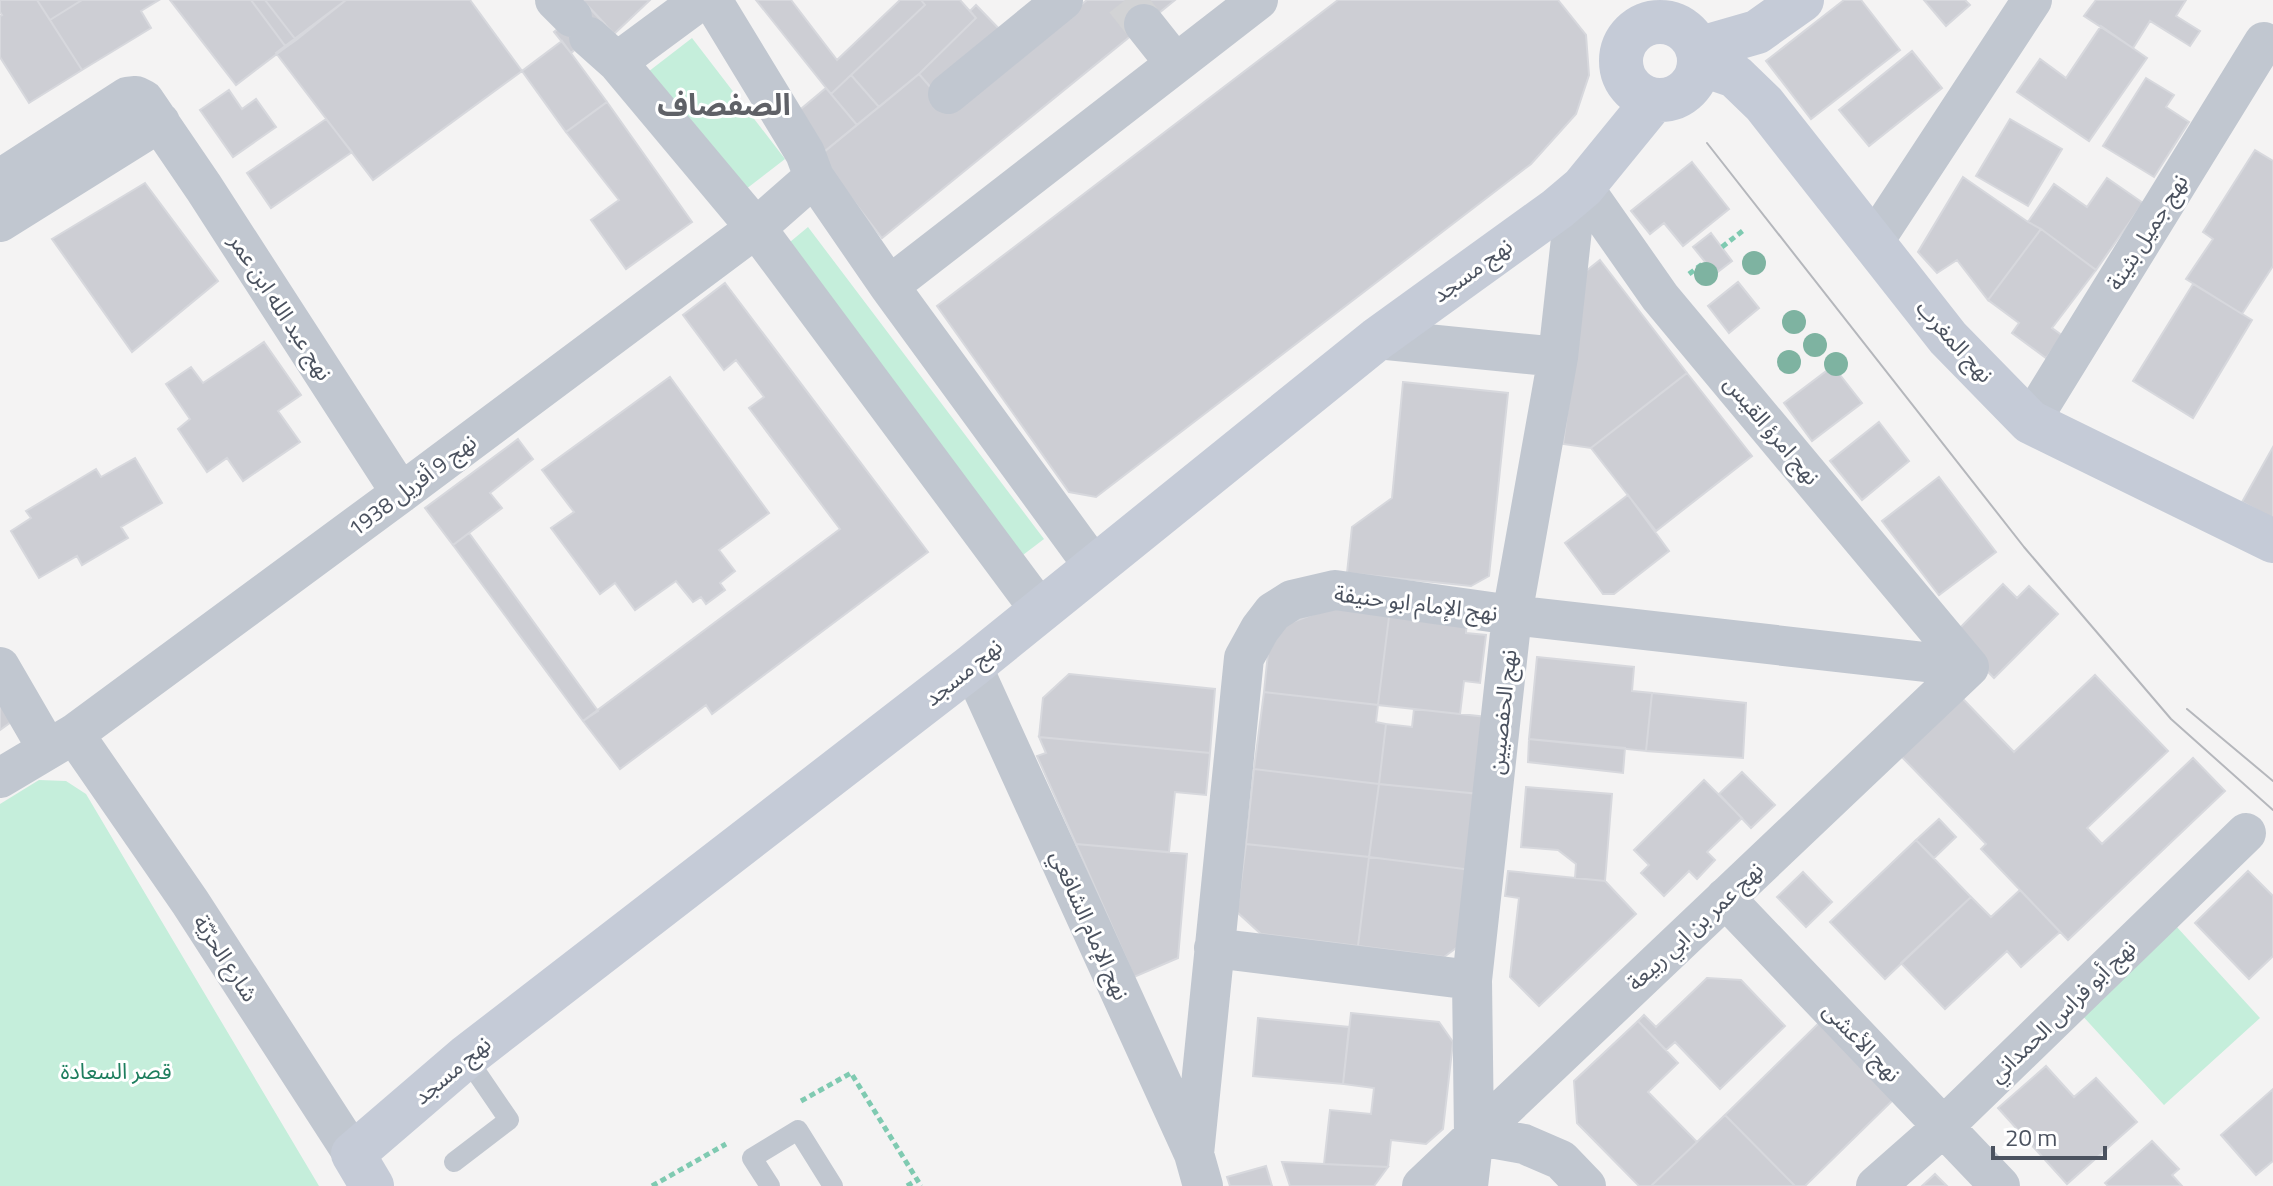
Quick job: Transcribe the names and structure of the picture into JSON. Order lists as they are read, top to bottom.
{
  "streets": {
    "street": [
      "نهج جميل بثينة",
      "نهج مسجد",
      "نهج عبد الله ابن عمر",
      "نهج المغرب",
      "نهج امرؤ القيس",
      "نهج 9 أفريل 1938",
      "نهج الإمام ابو حنيفة",
      "نهج الحفصيين",
      "نهج الإمام الشافعي",
      "نهج عمر بن ابي ربيعة",
      "شارع الحرّيّة",
      "نهج أبو فراس الحمداني",
      "نهج الأعشى"
    ]
  },
  "crossings": [
    ["نهج جميل بثينة", "نهج المغرب"],
    ["نهج مسجد", "نهج المغرب"],
    ["نهج مسجد", "نهج امرؤ القيس"],
    ["نهج مسجد", "نهج الحفصيين"],
    ["نهج مسجد", "نهج الإمام الشافعي"],
    ["نهج مسجد", "شارع الحرّيّة"],
    ["نهج عبد الله ابن عمر", "نهج 9 أفريل 1938"],
    ["نهج امرؤ القيس", "نهج الإمام ابو حنيفة"],
    ["نهج امرؤ القيس", "نهج الحفصيين"],
    ["نهج امرؤ القيس", "نهج عمر بن ابي ربيعة"],
    ["نهج 9 أفريل 1938", "شارع الحرّيّة"],
    ["نهج الإمام ابو حنيفة", "نهج الحفصيين"],
    ["نهج الإمام ابو حنيفة", "نهج الإمام الشافعي"],
    ["نهج الإمام ابو حنيفة", "نهج عمر بن ابي ربيعة"],
    ["نهج الحفصيين", "نهج عمر بن ابي ربيعة"],
    ["نهج عمر بن ابي ربيعة", "نهج الأعشى"],
    ["نهج أبو فراس الحمداني", "نهج الأعشى"]
  ],
  "districts": ["الصفصاف"],
  "parks": ["قصر السعادة"],
  "scale_bar": "20 m"
}
